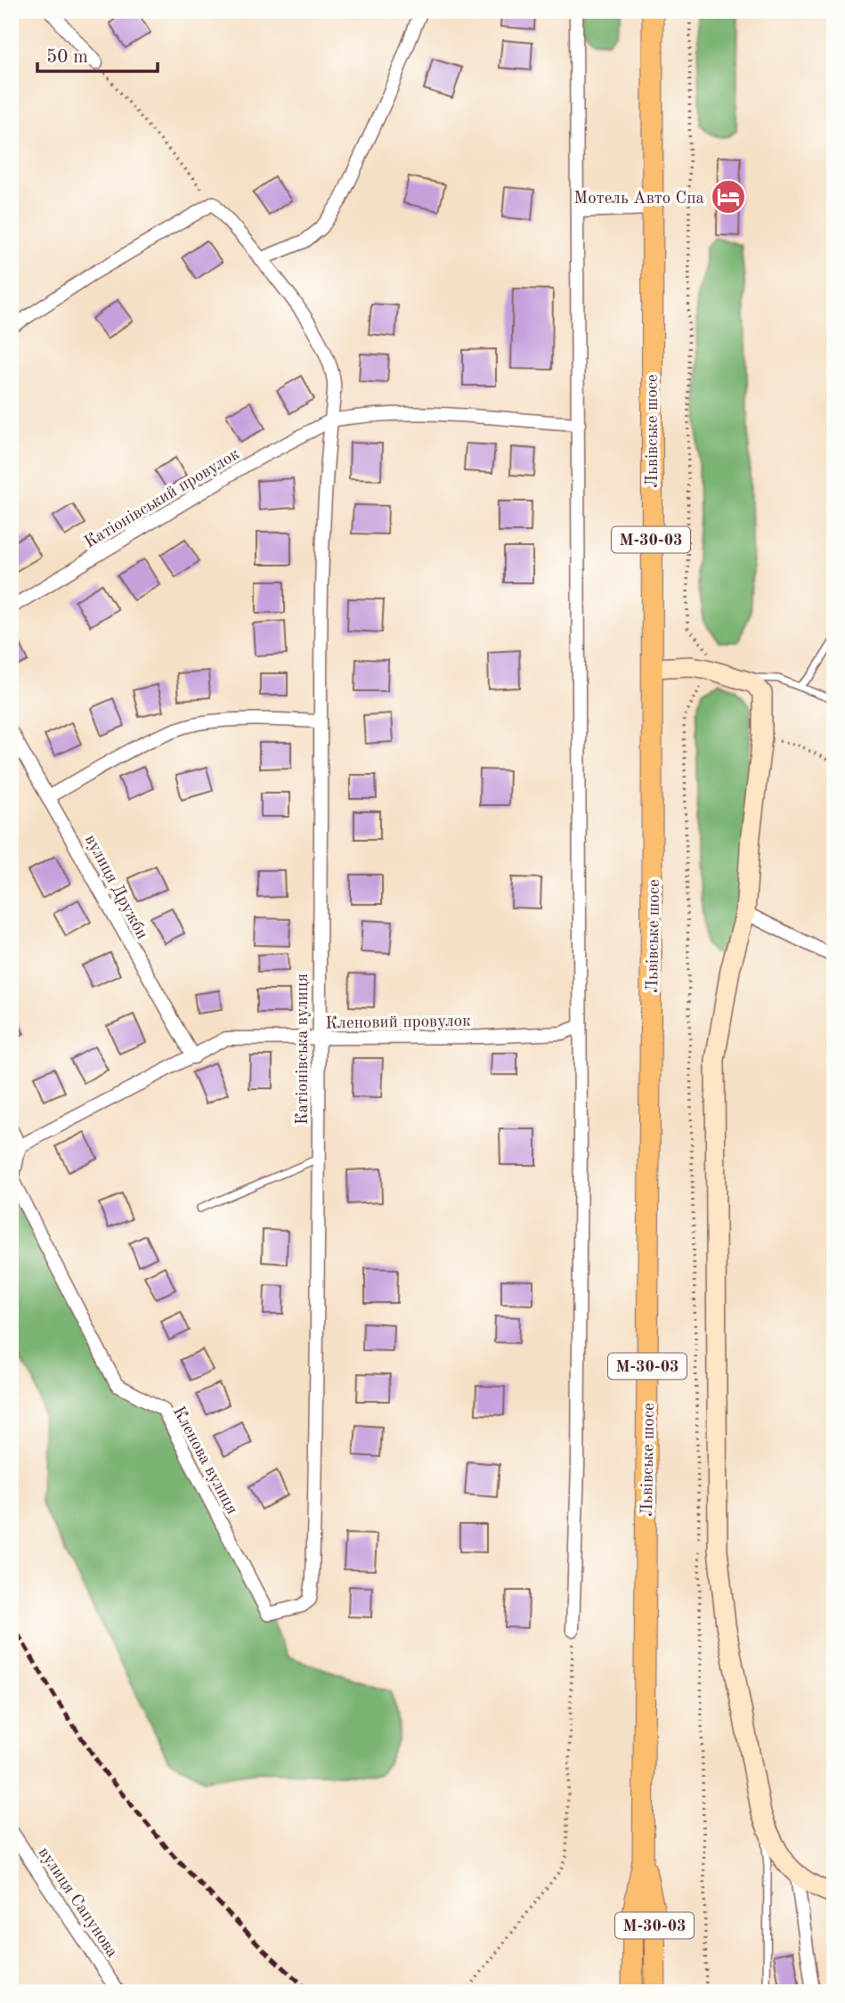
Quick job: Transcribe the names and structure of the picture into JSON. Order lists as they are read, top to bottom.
{
  "streets": {
    "main road": ["Львівське шосе", "М-30-03"],
    "street": [
      "Катіонівський провулок",
      "вулиця Дружби",
      "Кленовий провулок",
      "Катіонівська вулиця",
      "Кленова вулиця",
      "вулиця Сапунова"
    ]
  },
  "crossings": [
    ["Катіонівський провулок", "Катіонівська вулиця"],
    ["вулиця Дружби", "Кленовий провулок"],
    ["Кленовий провулок", "Катіонівська вулиця"],
    ["Кленовий провулок", "Кленова вулиця"],
    ["Катіонівська вулиця", "Кленова вулиця"]
  ],
  "places": {
    "hotel": ["Мотель Авто Спа"]
  },
  "scale_bar": "50 m"
}
